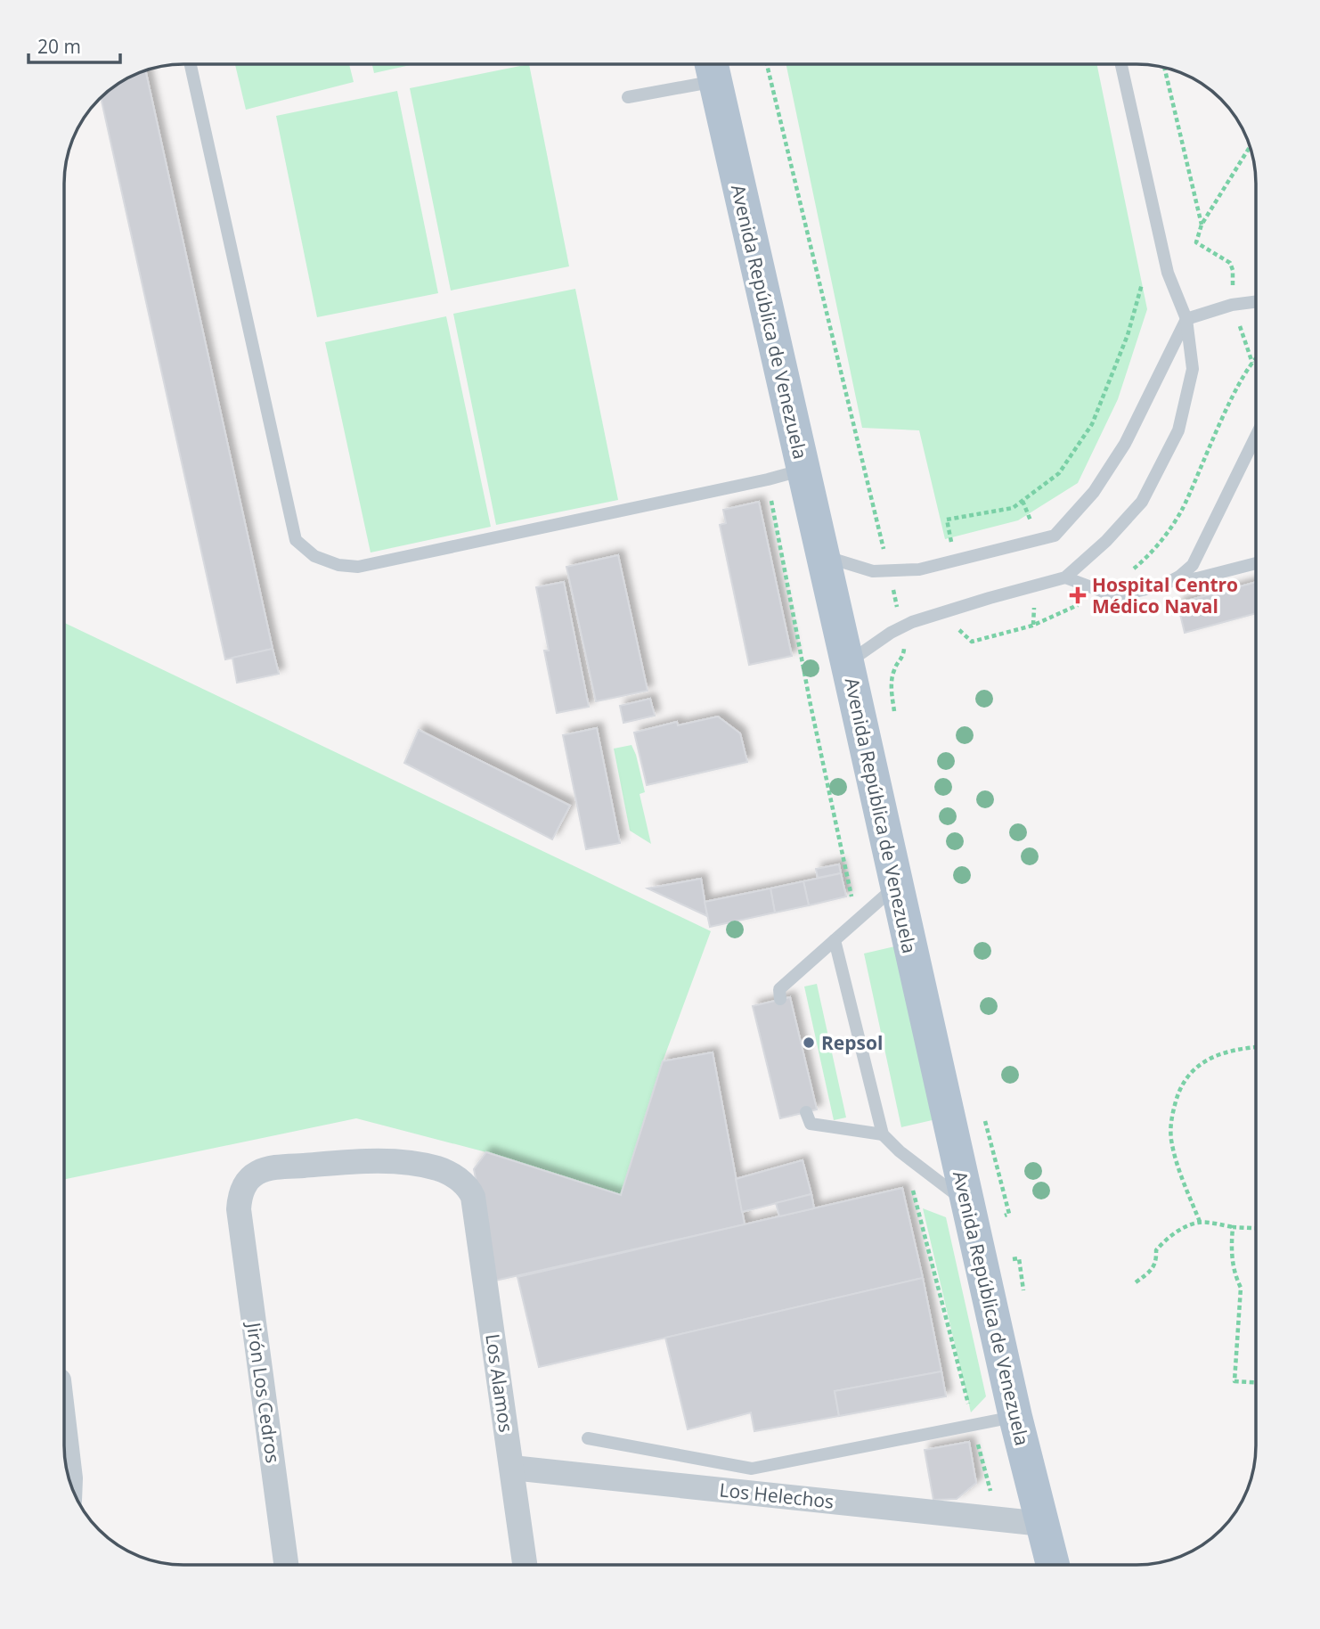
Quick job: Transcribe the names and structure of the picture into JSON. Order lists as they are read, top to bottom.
{
  "streets": {
    "main road": ["Avenida República de Venezuela"],
    "street": ["Los Alamos", "Jirón Los Cedros", "Los Helechos"]
  },
  "crossings": [
    ["Avenida República de Venezuela", "Los Helechos"],
    ["Los Alamos", "Jirón Los Cedros"],
    ["Los Alamos", "Los Helechos"]
  ],
  "places": {
    "health": ["Hospital Centro Médico Naval"],
    "other": ["Repsol"]
  },
  "scale_bar": "20 m"
}
